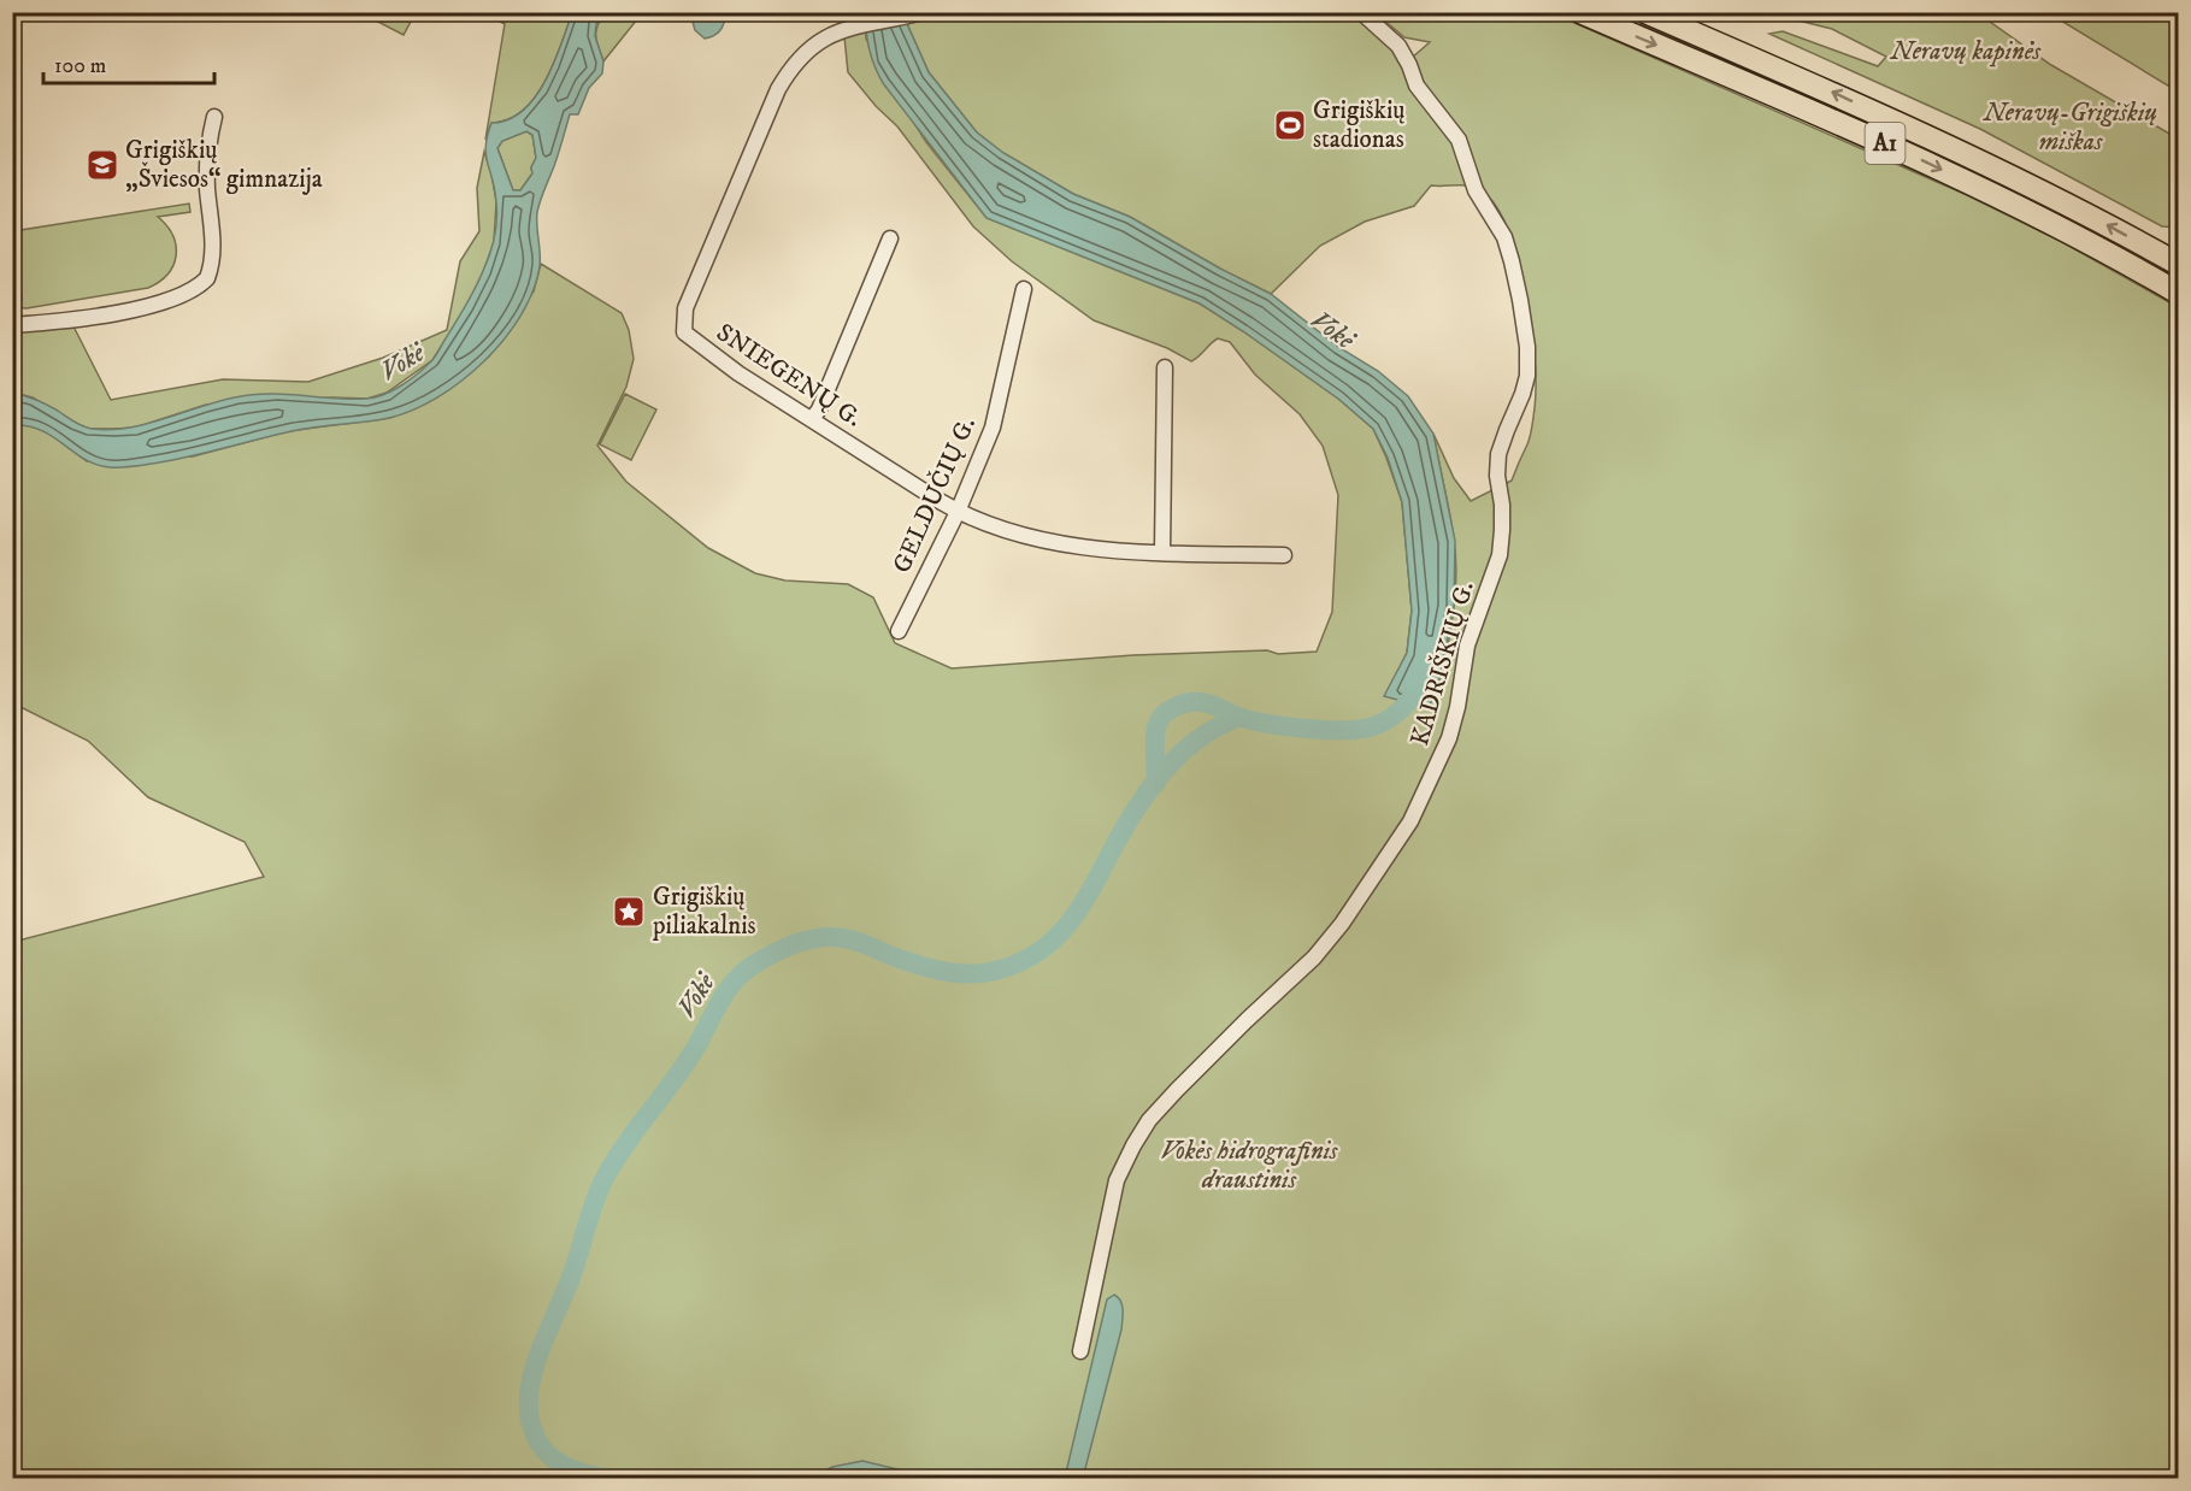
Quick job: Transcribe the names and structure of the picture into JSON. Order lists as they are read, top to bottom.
{
  "streets": {
    "highway": ["A1"],
    "street": ["SNIEGENŲ G.", "GELDUČIŲ G.", "KADRIŠKIŲ G."]
  },
  "crossings": [
    ["SNIEGENŲ G.", "GELDUČIŲ G."]
  ],
  "water": ["Vokė"],
  "parks": ["Neravų kapinės", "Neravų-Grigiškių miškas", "Vokės hidrografinis draustinis"],
  "places": {
    "sports": ["Grigiškių stadionas"],
    "school or university": ["Grigiškių „Šviesos“ gimnazija"],
    "place": ["Grigiškių piliakalnis"]
  },
  "scale_bar": "100 m"
}
